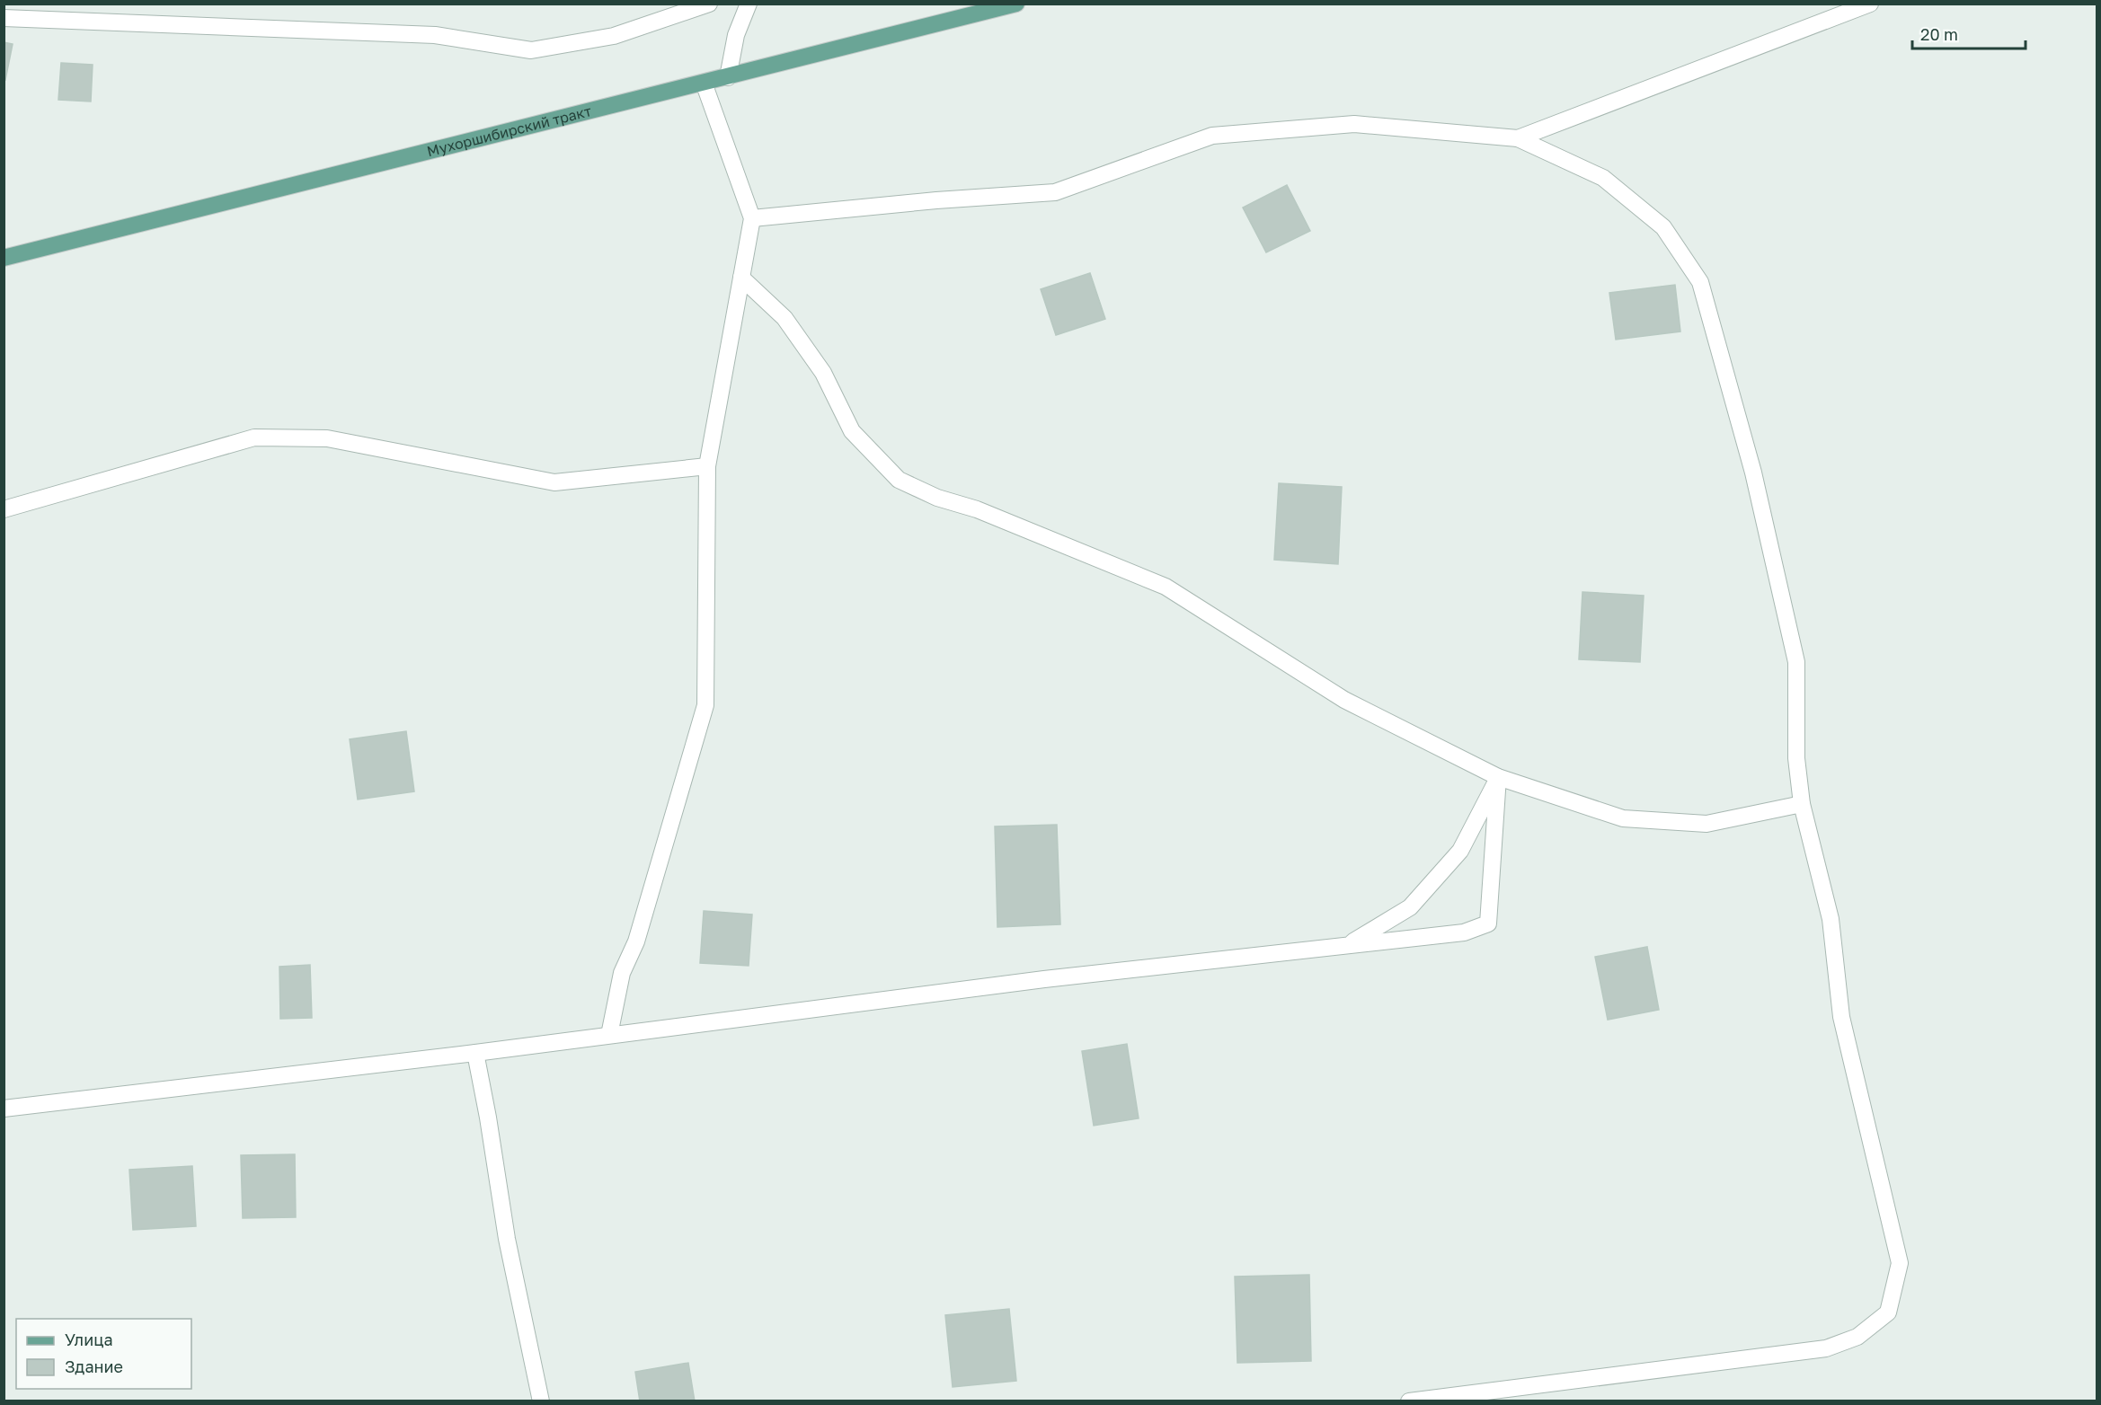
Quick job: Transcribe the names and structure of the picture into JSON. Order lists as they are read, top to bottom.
{
  "streets": {
    "main road": ["Мухоршибирский тракт"]
  },
  "legend": ["Улица", "Здание"],
  "scale_bar": "20 m"
}
